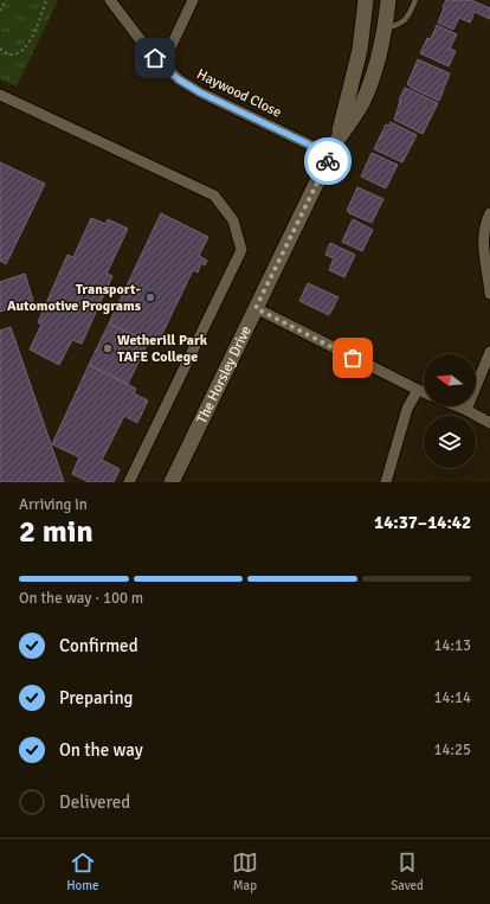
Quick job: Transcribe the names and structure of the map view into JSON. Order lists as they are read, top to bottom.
{
  "streets": {
    "main road": ["The Horsley Drive"],
    "street": ["Haywood Close"]
  },
  "crossings": [
    ["Haywood Close", "The Horsley Drive"]
  ],
  "places": ["Transport- Automotive Programs", "Wetherill Park TAFE College"],
  "north": "left",
  "page": {
    "heading": ["2 min", "Arriving in", "14:37–14:42"],
    "bar": "On the way · 100 m",
    "list": [
      ["Confirmed", "14:13"],
      ["Preparing", "14:14"],
      ["On the way", "14:25"],
      "Delivered"
    ],
    "tabs": ["Home", "Map", "Saved"]
  }
}
